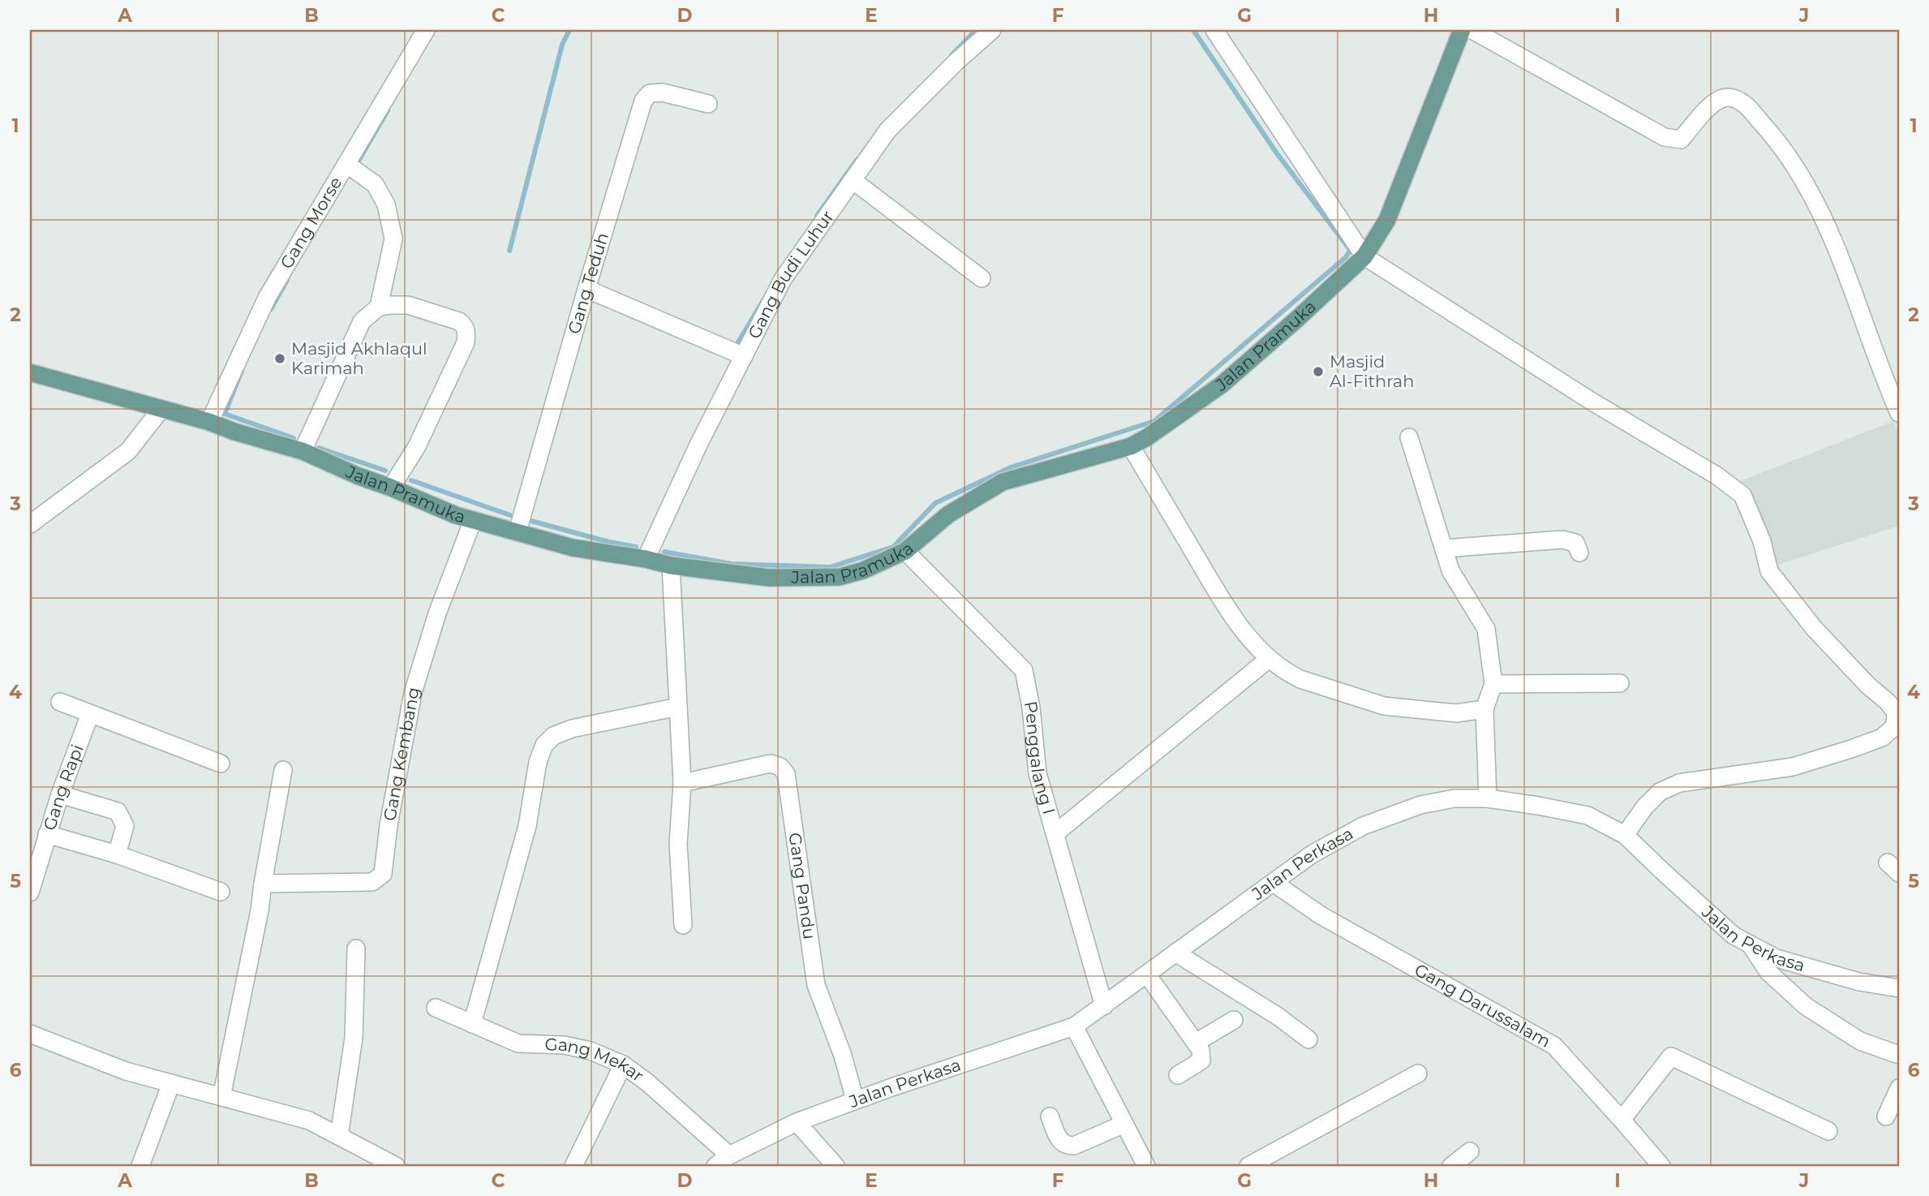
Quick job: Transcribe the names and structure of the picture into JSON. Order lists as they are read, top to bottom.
{
  "streets": {
    "main road": ["Jalan Pramuka"],
    "street": [
      "Gang Morse",
      "Gang Budi Luhur",
      "Gang Teduh",
      "Gang Kembang",
      "Penggalang I",
      "Gang Rapi",
      "Jalan Perkasa",
      "Gang Pandu",
      "Gang Darussalam",
      "Gang Mekar"
    ]
  },
  "crossings": [
    ["Gang Morse", "Jalan Pramuka"],
    ["Gang Budi Luhur", "Jalan Pramuka"],
    ["Gang Teduh", "Jalan Pramuka"],
    ["Jalan Pramuka", "Gang Kembang"],
    ["Jalan Pramuka", "Penggalang I"],
    ["Penggalang I", "Jalan Perkasa"],
    ["Jalan Perkasa", "Gang Pandu"],
    ["Jalan Perkasa", "Gang Darussalam"],
    ["Jalan Perkasa", "Gang Mekar"]
  ],
  "places": ["Masjid Akhlaqul Karimah", "Masjid Al-Fithrah"],
  "grid": {
    "columns": [
      "A",
      "B",
      "C",
      "D",
      "E",
      "F",
      "G",
      "H",
      "I",
      "J"
    ],
    "rows": [
      "1",
      "2",
      "3",
      "4",
      "5",
      "6"
    ]
  }
}
